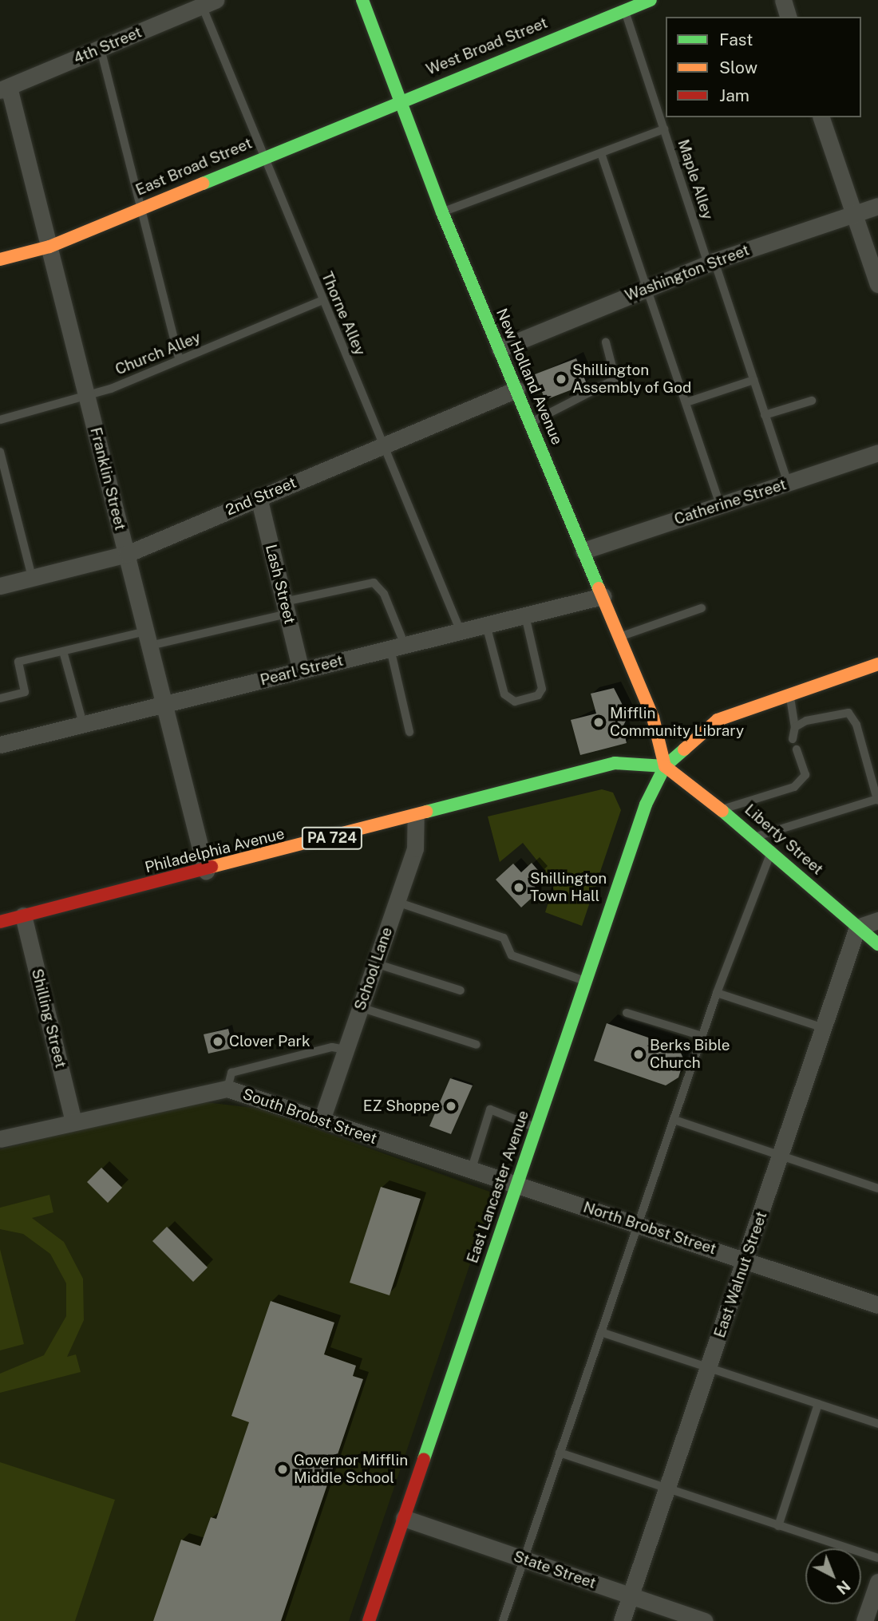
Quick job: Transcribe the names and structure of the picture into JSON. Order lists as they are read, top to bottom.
{
  "streets": {
    "main road": [
      "West Broad Street",
      "East Broad Street",
      "New Holland Avenue",
      "PA 724",
      "Liberty Street",
      "Philadelphia Avenue",
      "East Lancaster Avenue"
    ],
    "street": [
      "4th Street",
      "Washington Street",
      "Franklin Street",
      "2nd Street",
      "Catherine Street",
      "Lash Street",
      "Pearl Street",
      "School Lane",
      "Shilling Street",
      "South Brobst Street",
      "North Brobst Street",
      "East Walnut Street",
      "State Street"
    ],
    "lane": ["Maple Alley", "Thorne Alley", "Church Alley"]
  },
  "crossings": [
    ["4th Street", "Thorne Alley"],
    ["4th Street", "Franklin Street"],
    ["West Broad Street", "East Broad Street"],
    ["West Broad Street", "Maple Alley"],
    ["West Broad Street", "New Holland Avenue"],
    ["East Broad Street", "Thorne Alley"],
    ["East Broad Street", "New Holland Avenue"],
    ["East Broad Street", "Franklin Street"],
    ["Maple Alley", "Washington Street"],
    ["Maple Alley", "Catherine Street"],
    ["Washington Street", "New Holland Avenue"],
    ["Thorne Alley", "Church Alley"],
    ["Thorne Alley", "2nd Street"],
    ["Thorne Alley", "Pearl Street"],
    ["Church Alley", "Franklin Street"],
    ["New Holland Avenue", "2nd Street"],
    ["New Holland Avenue", "Catherine Street"],
    ["New Holland Avenue", "Pearl Street"],
    ["New Holland Avenue", "Liberty Street"],
    ["New Holland Avenue", "Philadelphia Avenue"],
    ["New Holland Avenue", "East Lancaster Avenue"],
    ["Franklin Street", "2nd Street"],
    ["Franklin Street", "Pearl Street"],
    ["Franklin Street", "Philadelphia Avenue"],
    ["2nd Street", "Lash Street"],
    ["Lash Street", "Pearl Street"],
    ["Liberty Street", "Philadelphia Avenue"],
    ["Liberty Street", "East Lancaster Avenue"],
    ["Liberty Street", "East Walnut Street"],
    ["Philadelphia Avenue", "School Lane"],
    ["Philadelphia Avenue", "Shilling Street"],
    ["Philadelphia Avenue", "East Lancaster Avenue"],
    ["School Lane", "South Brobst Street"],
    ["Shilling Street", "South Brobst Street"],
    ["South Brobst Street", "East Lancaster Avenue"],
    ["South Brobst Street", "North Brobst Street"],
    ["East Lancaster Avenue", "North Brobst Street"],
    ["East Lancaster Avenue", "State Street"],
    ["North Brobst Street", "East Walnut Street"],
    ["East Walnut Street", "State Street"]
  ],
  "places": [
    "Shillington Assembly of God",
    "Mifflin Community Library",
    "Shillington Town Hall",
    "Clover Park",
    "Berks Bible Church",
    "EZ Shoppe",
    "Governor Mifflin Middle School"
  ],
  "legend": ["Fast", "Slow", "Jam"],
  "north": "bottom right"
}
